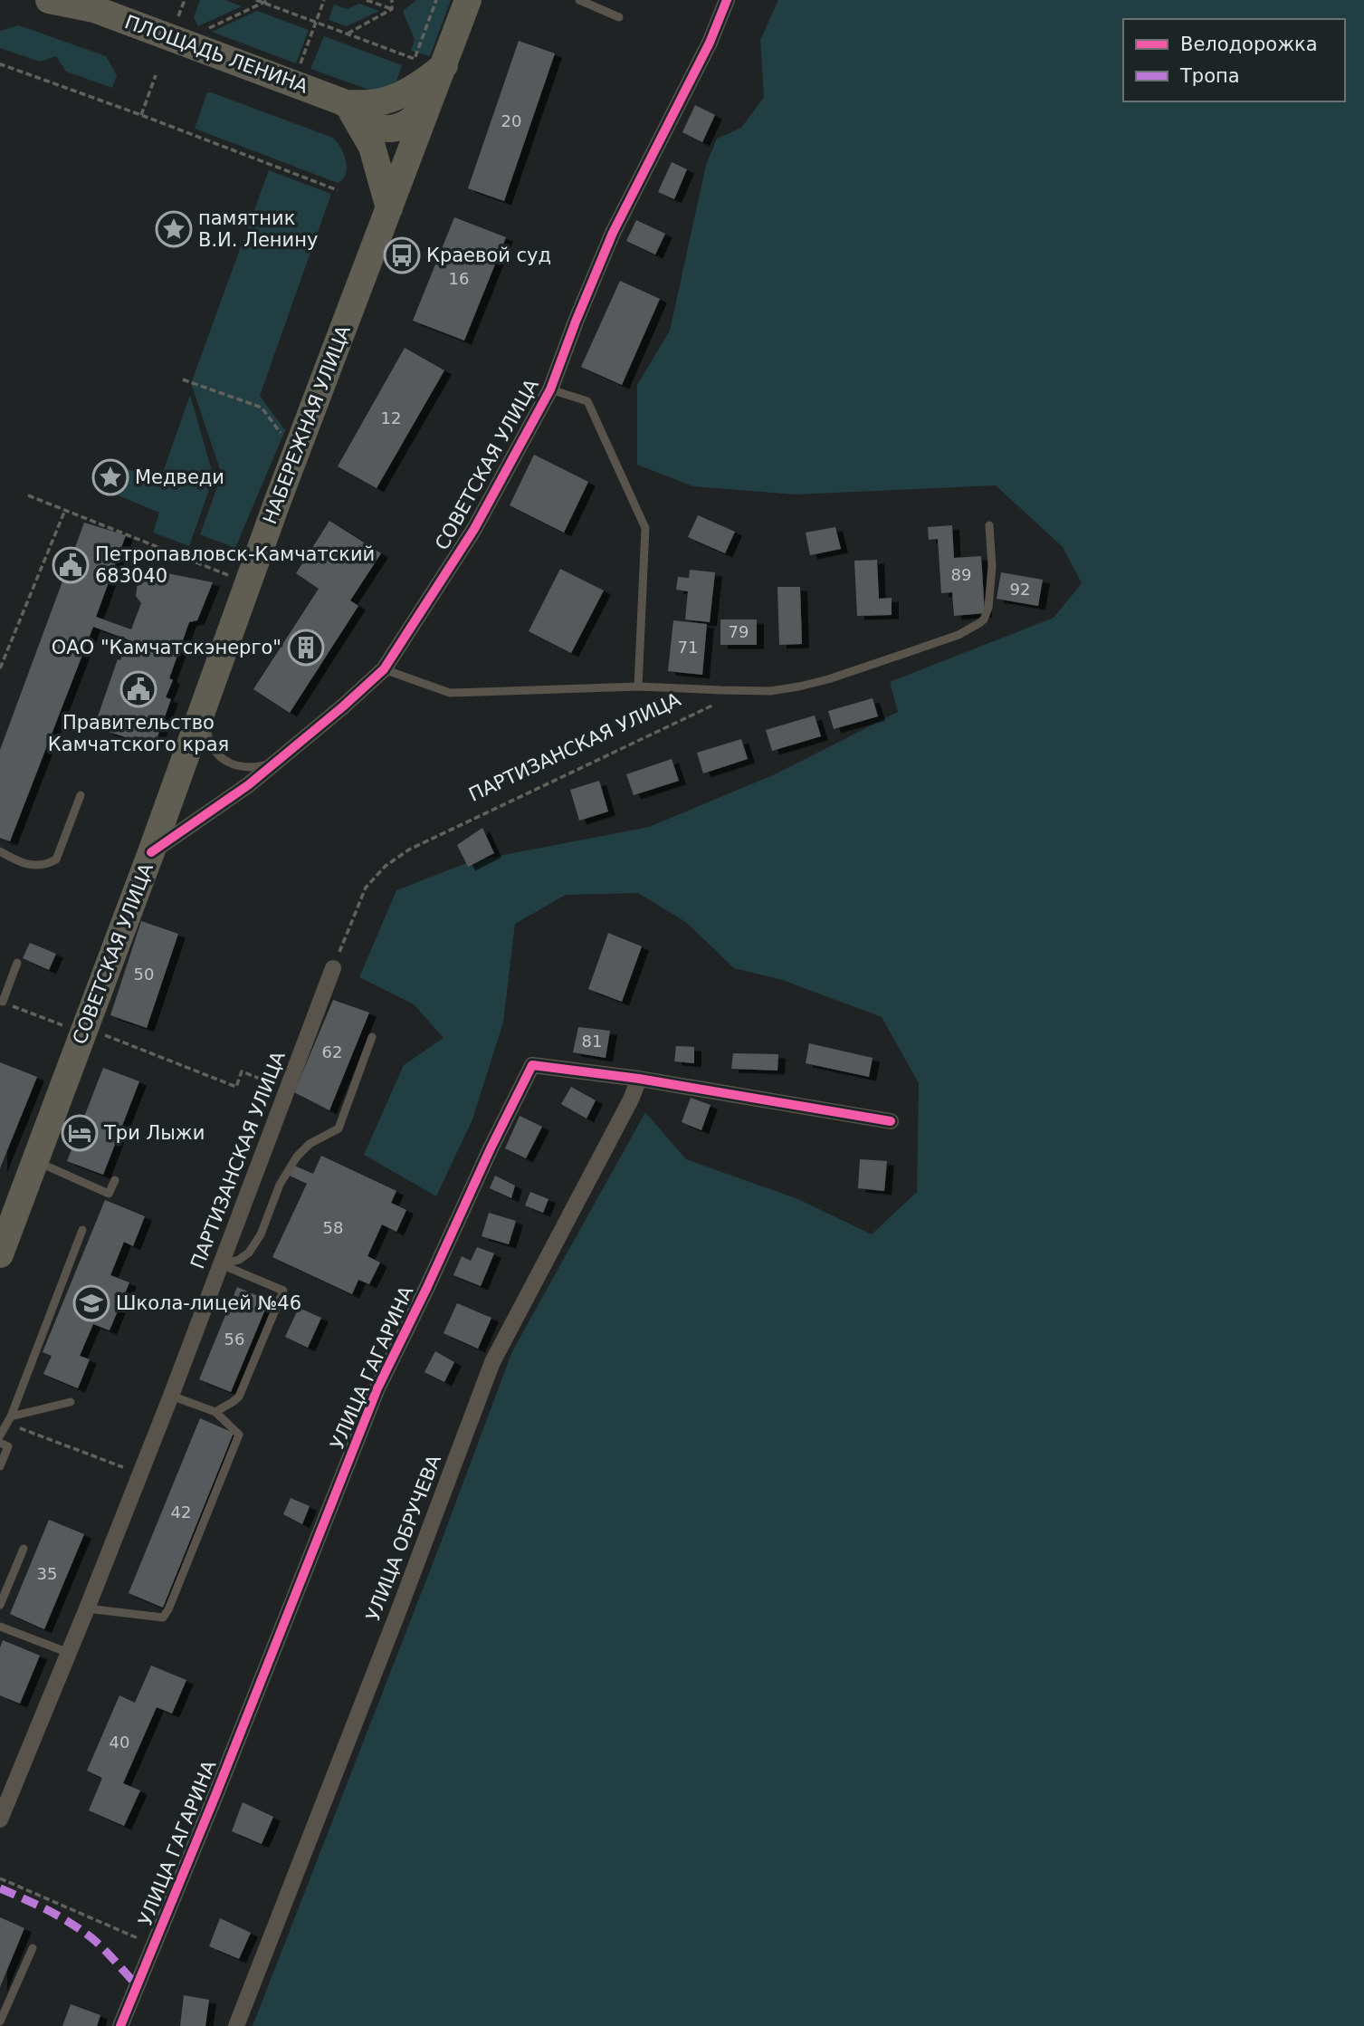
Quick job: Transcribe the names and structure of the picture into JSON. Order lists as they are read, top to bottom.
{
  "streets": {
    "main road": ["ПЛОЩАДЬ ЛЕНИНА", "НАБЕРЕЖНАЯ УЛИЦА", "СОВЕТСКАЯ УЛИЦА"],
    "street": ["ПАРТИЗАНСКАЯ УЛИЦА", "УЛИЦА ГАГАРИНА", "УЛИЦА ОБРУЧЕВА"]
  },
  "crossings": [
    ["НАБЕРЕЖНАЯ УЛИЦА", "СОВЕТСКАЯ УЛИЦА"],
    ["УЛИЦА ГАГАРИНА", "УЛИЦА ОБРУЧЕВА"]
  ],
  "places": {
    "place": ["памятник В.И. Ленину", "Медведи"],
    "bus stop": ["Краевой суд"],
    "public building": ["Петропавловск-Камчатский 683040", "Правительство Камчатского края"],
    "building": ["ОАО \"Камчатскэнерго\""],
    "hotel": ["Три Лыжи"],
    "school or university": ["Школа-лицей №46"]
  },
  "house_numbers": [
    "20",
    "16",
    "12",
    "89",
    "92",
    "79",
    "71",
    "50",
    "81",
    "62",
    "58",
    "56",
    "42",
    "35",
    "40"
  ],
  "legend": ["Велодорожка", "Тропа"]
}
